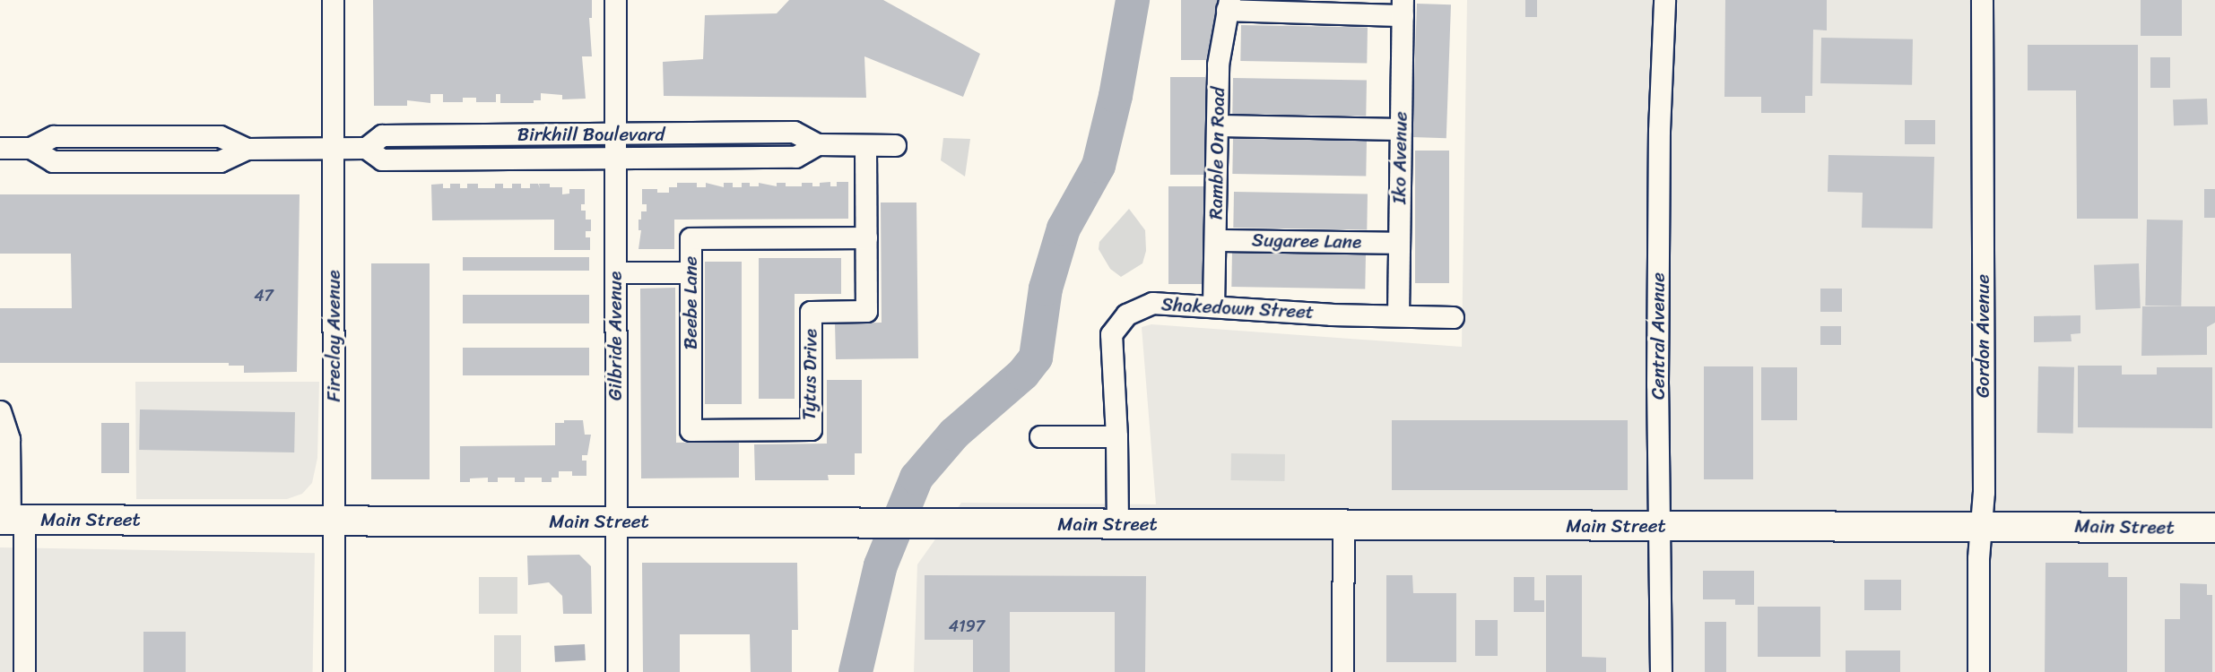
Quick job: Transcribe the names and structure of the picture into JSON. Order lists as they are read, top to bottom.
{
  "streets": {
    "street": [
      "Birkhill Boulevard",
      "Ramble On Road",
      "Iko Avenue",
      "Sugaree Lane",
      "Beebe Lane",
      "Shakedown Street",
      "Fireclay Avenue",
      "Gilbride Avenue",
      "Central Avenue",
      "Gordon Avenue",
      "Tytus Drive",
      "Main Street"
    ]
  },
  "crossings": [
    ["Birkhill Boulevard", "Fireclay Avenue"],
    ["Birkhill Boulevard", "Gilbride Avenue"],
    ["Birkhill Boulevard", "Tytus Drive"],
    ["Ramble On Road", "Sugaree Lane"],
    ["Ramble On Road", "Shakedown Street"],
    ["Iko Avenue", "Sugaree Lane"],
    ["Iko Avenue", "Shakedown Street"],
    ["Beebe Lane", "Tytus Drive"],
    ["Shakedown Street", "Main Street"],
    ["Fireclay Avenue", "Main Street"],
    ["Gilbride Avenue", "Main Street"],
    ["Central Avenue", "Main Street"],
    ["Gordon Avenue", "Main Street"]
  ],
  "house_numbers": ["47", "4197"]
}
